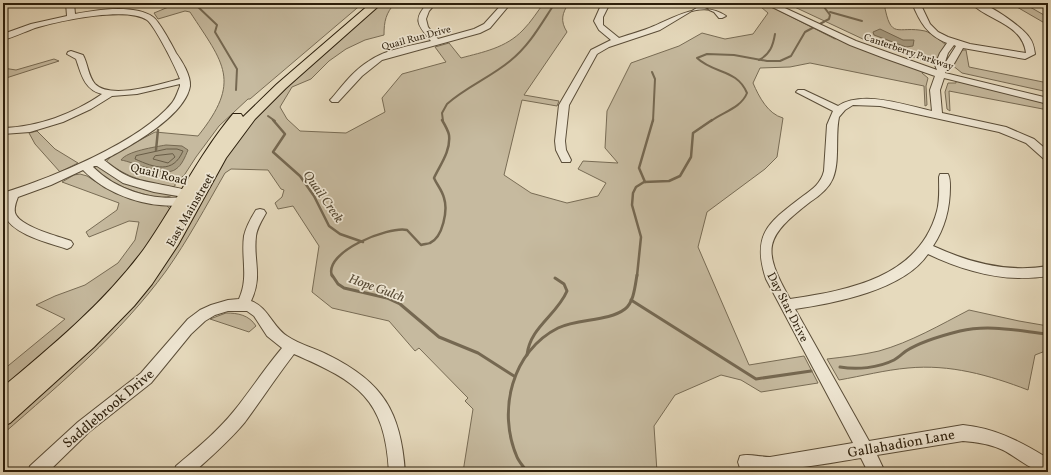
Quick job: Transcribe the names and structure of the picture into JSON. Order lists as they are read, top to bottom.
{
  "streets": {
    "main road": ["East Mainstreet"],
    "street": [
      "Quail Run Drive",
      "Canterberry Parkway",
      "Quail Road",
      "Day Star Drive",
      "Saddlebrook Drive",
      "Gallahadion Lane"
    ]
  },
  "crossings": [
    ["Quail Road", "East Mainstreet"],
    ["Day Star Drive", "Gallahadion Lane"]
  ],
  "water": ["Quail Creek", "Hope Gulch"]
}
